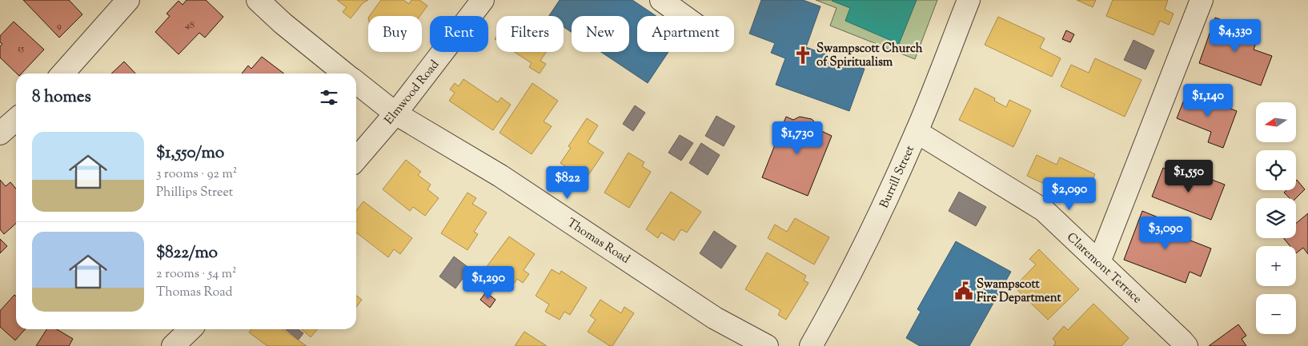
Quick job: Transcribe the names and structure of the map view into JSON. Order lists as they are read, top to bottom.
{
  "streets": {
    "street": [
      "Elmwood Road",
      "Burrill Street",
      "Thomas Road",
      "Claremont Terrace"
    ]
  },
  "crossings": [
    ["Elmwood Road", "Thomas Road"],
    ["Burrill Street", "Claremont Terrace"]
  ],
  "places": {
    "church": ["Swampscott Church of Spiritualism"],
    "public building": ["Swampscott Fire Department"]
  },
  "house_numbers": ["48", "9", "15"],
  "north": "left",
  "page": {
    "chip": [
      "Buy",
      "Rent",
      "Filters",
      "New",
      "Apartment"
    ],
    "price": [
      "$4,330",
      "$1,140",
      "$1,730",
      "$1,550",
      "$822",
      "$2,090",
      "$3,090",
      "$1,290"
    ],
    "heading": "8 homes",
    "map_buttons": ["+", "−"],
    "list": [
      {
        "name": "$1,550/mo",
        "note": "3 rooms · 92 m² · Phillips Street"
      },
      {
        "name": "$822/mo",
        "note": "2 rooms · 54 m² · Thomas Road"
      }
    ]
  }
}
